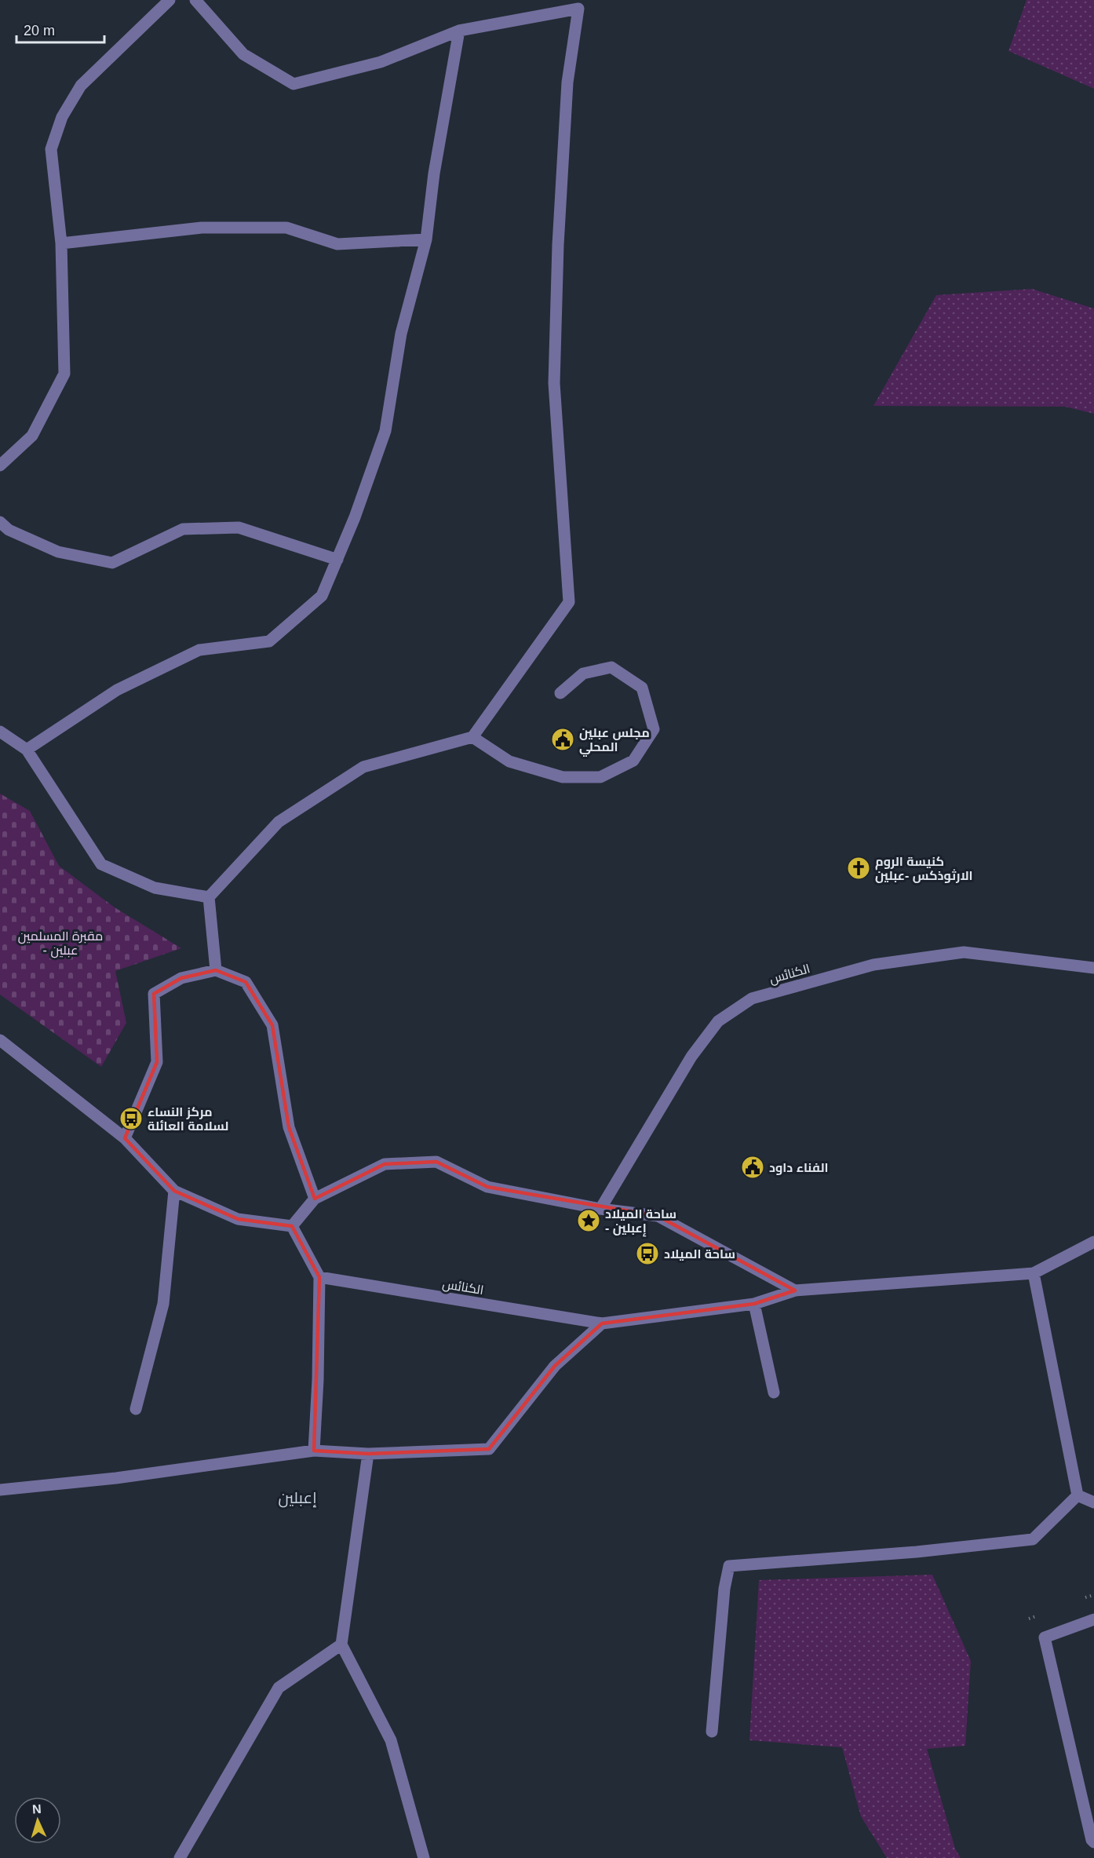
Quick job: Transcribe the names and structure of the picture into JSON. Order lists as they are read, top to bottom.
{
  "streets": {
    "street": ["الكنائس"]
  },
  "districts": ["إعبلين"],
  "parks": ["مقبرة المسلمين - عبلين"],
  "places": {
    "public building": ["مجلس عبلين المحلي", "الفناء داود"],
    "church": ["كنيسة الروم الارثوذكس -عبلين"],
    "bus stop": ["مركز النساء لسلامة العائلة", "ساحة الميلاد"],
    "place": ["ساحة الميلاد - إعبلين"]
  },
  "scale_bar": "20 m",
  "north": "top"
}
